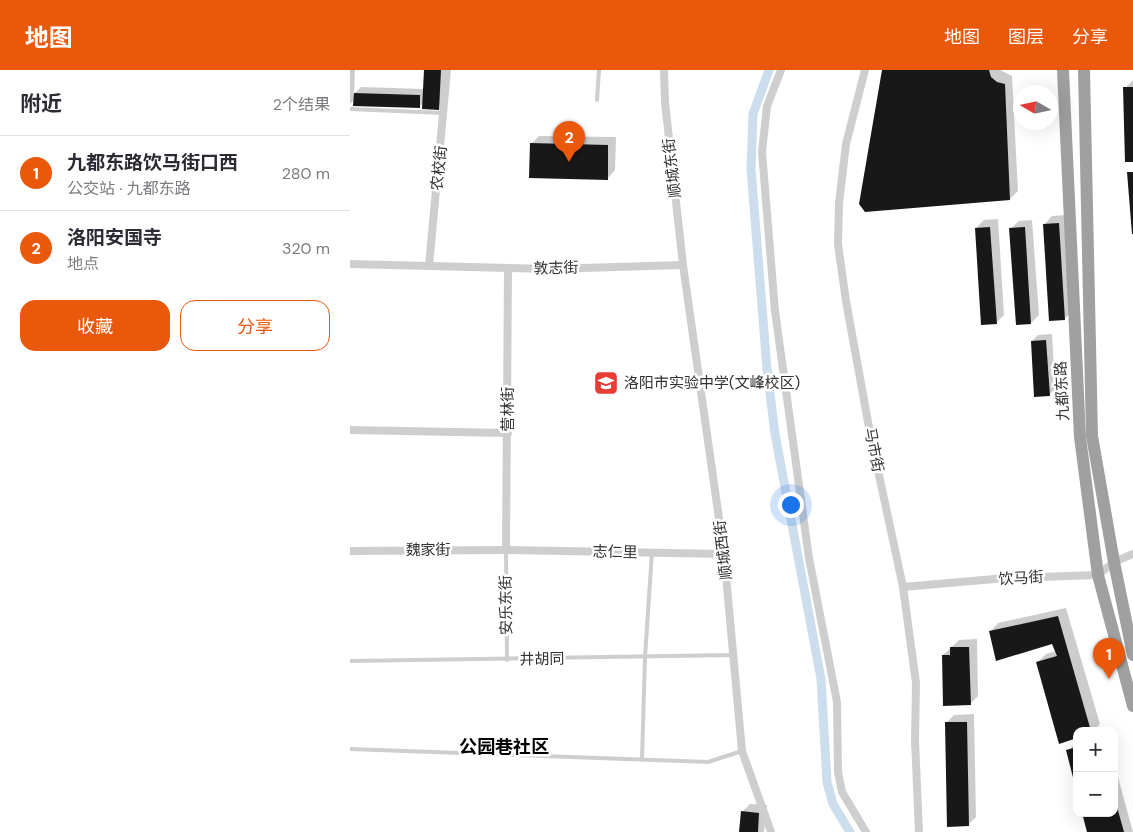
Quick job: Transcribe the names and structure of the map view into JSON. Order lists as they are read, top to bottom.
{
  "streets": {
    "highway": ["九都东路"],
    "street": [
      "农校街",
      "顺城东街",
      "敦志街",
      "营林街",
      "马市街",
      "魏家街",
      "顺城西街",
      "志仁里",
      "饮马街"
    ],
    "lane": ["安乐东街", "井胡同"]
  },
  "crossings": [
    ["农校街", "敦志街"],
    ["顺城东街", "敦志街"],
    ["顺城东街", "顺城西街"],
    ["敦志街", "营林街"],
    ["敦志街", "顺城西街"],
    ["九都东路", "饮马街"],
    ["营林街", "魏家街"],
    ["营林街", "志仁里"],
    ["营林街", "安乐东街"],
    ["马市街", "饮马街"],
    ["魏家街", "志仁里"],
    ["魏家街", "安乐东街"],
    ["顺城西街", "志仁里"],
    ["顺城西街", "井胡同"],
    ["志仁里", "安乐东街"],
    ["安乐东街", "井胡同"]
  ],
  "districts": ["公园巷社区"],
  "places": {
    "school or university": ["洛阳市实验中学(文峰校区)"]
  },
  "north": "left",
  "page": {
    "header": "地图",
    "nav": ["地图", "图层", "分享"],
    "heading": ["附近", "2个结果"],
    "pins": ["2", "1"],
    "list": [
      {
        "mark": "1",
        "name": "九都东路饮马街口西",
        "note": "公交站 · 九都东路",
        "value": "280 m"
      },
      {
        "mark": "2",
        "name": "洛阳安国寺",
        "note": "地点",
        "value": "320 m"
      }
    ],
    "buttons": ["收藏", "分享"],
    "map_buttons": ["+", "−"]
  }
}
